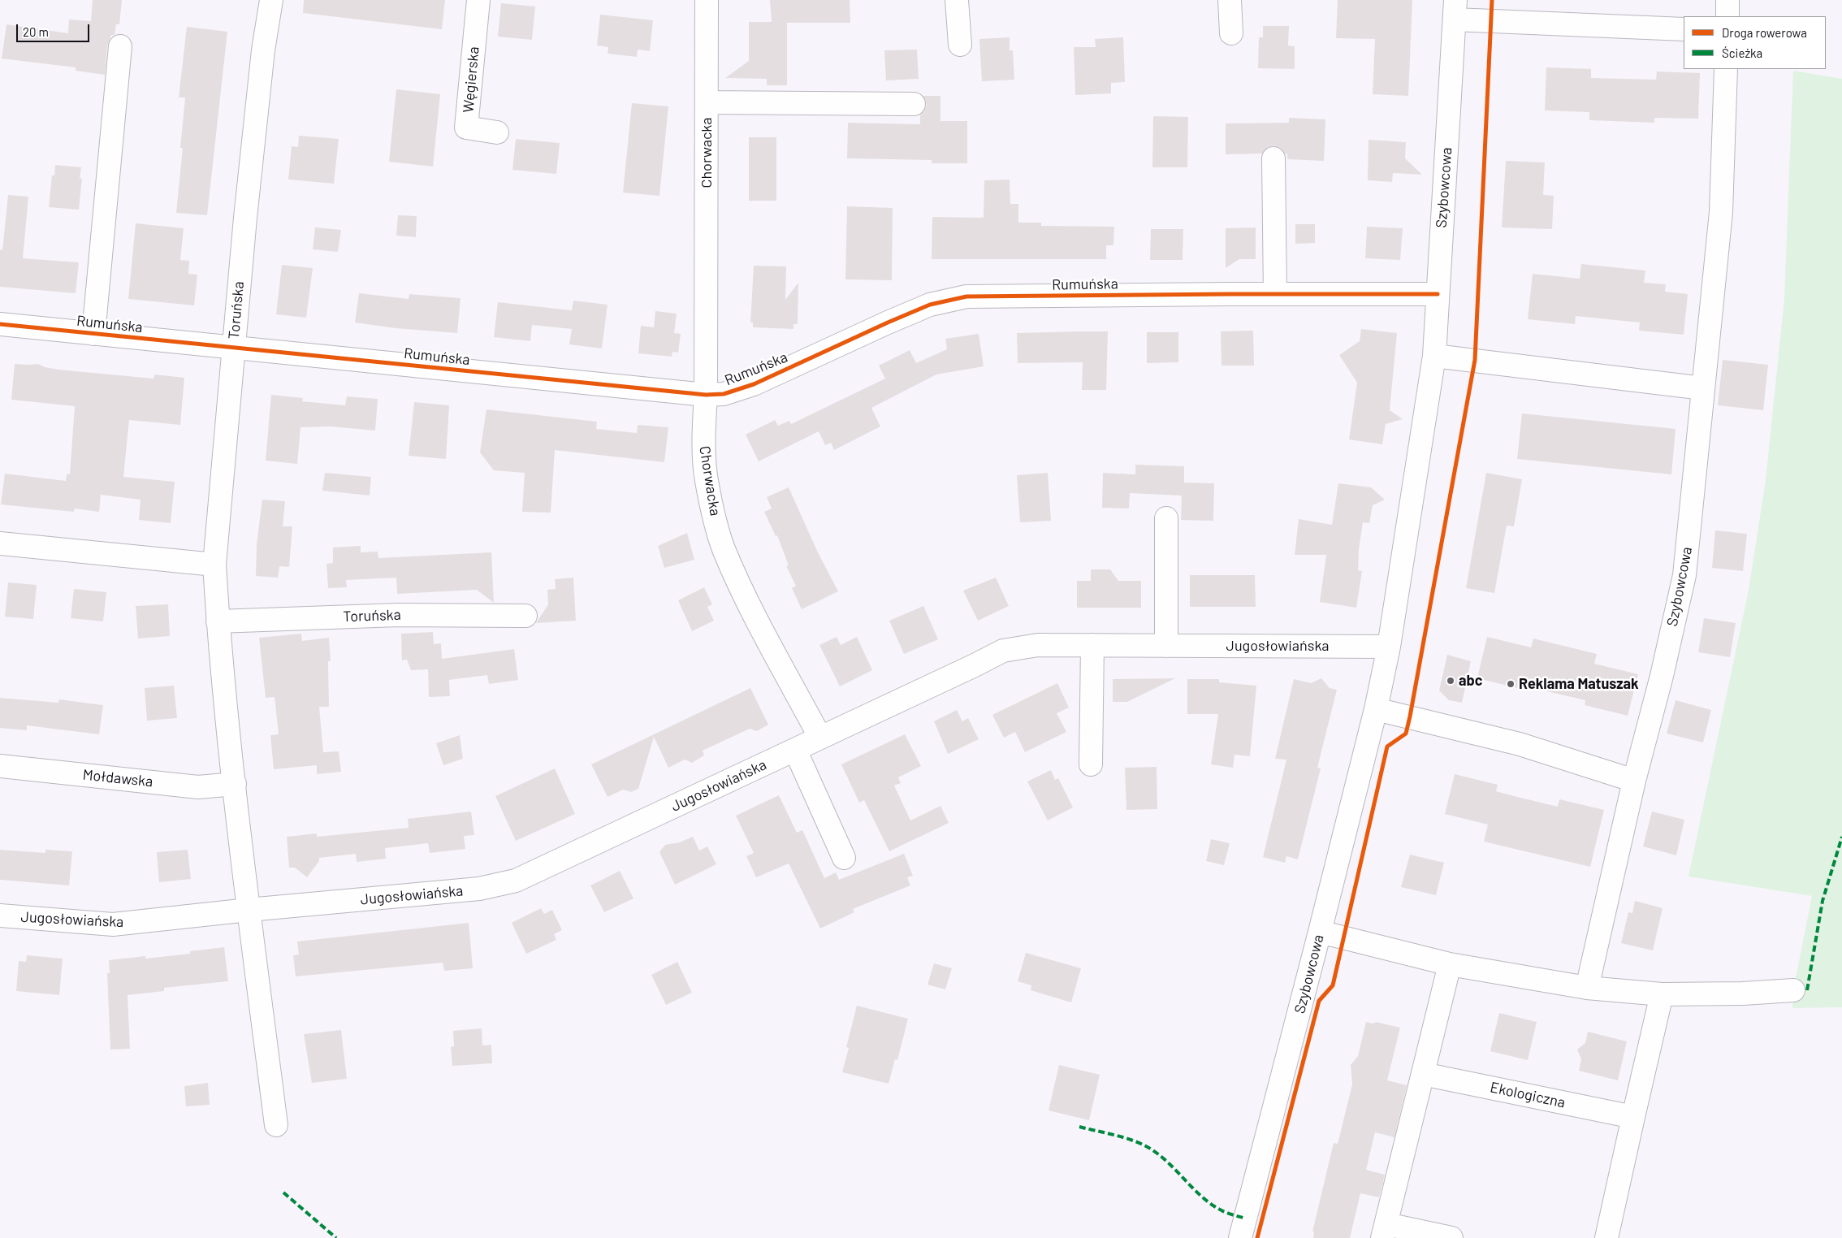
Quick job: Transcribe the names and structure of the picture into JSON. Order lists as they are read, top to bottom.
{
  "streets": {
    "street": [
      "Węgierska",
      "Chorwacka",
      "Szybowcowa",
      "Rumuńska",
      "Toruńska",
      "Jugosłowiańska",
      "Mołdawska",
      "Ekologiczna"
    ]
  },
  "crossings": [
    ["Chorwacka", "Rumuńska"],
    ["Chorwacka", "Jugosłowiańska"],
    ["Szybowcowa", "Rumuńska"],
    ["Szybowcowa", "Jugosłowiańska"],
    ["Rumuńska", "Toruńska"],
    ["Toruńska", "Jugosłowiańska"],
    ["Toruńska", "Mołdawska"]
  ],
  "places": ["abc", "Reklama Matuszak"],
  "legend": ["Droga rowerowa", "Ścieżka"],
  "scale_bar": "20 m"
}
